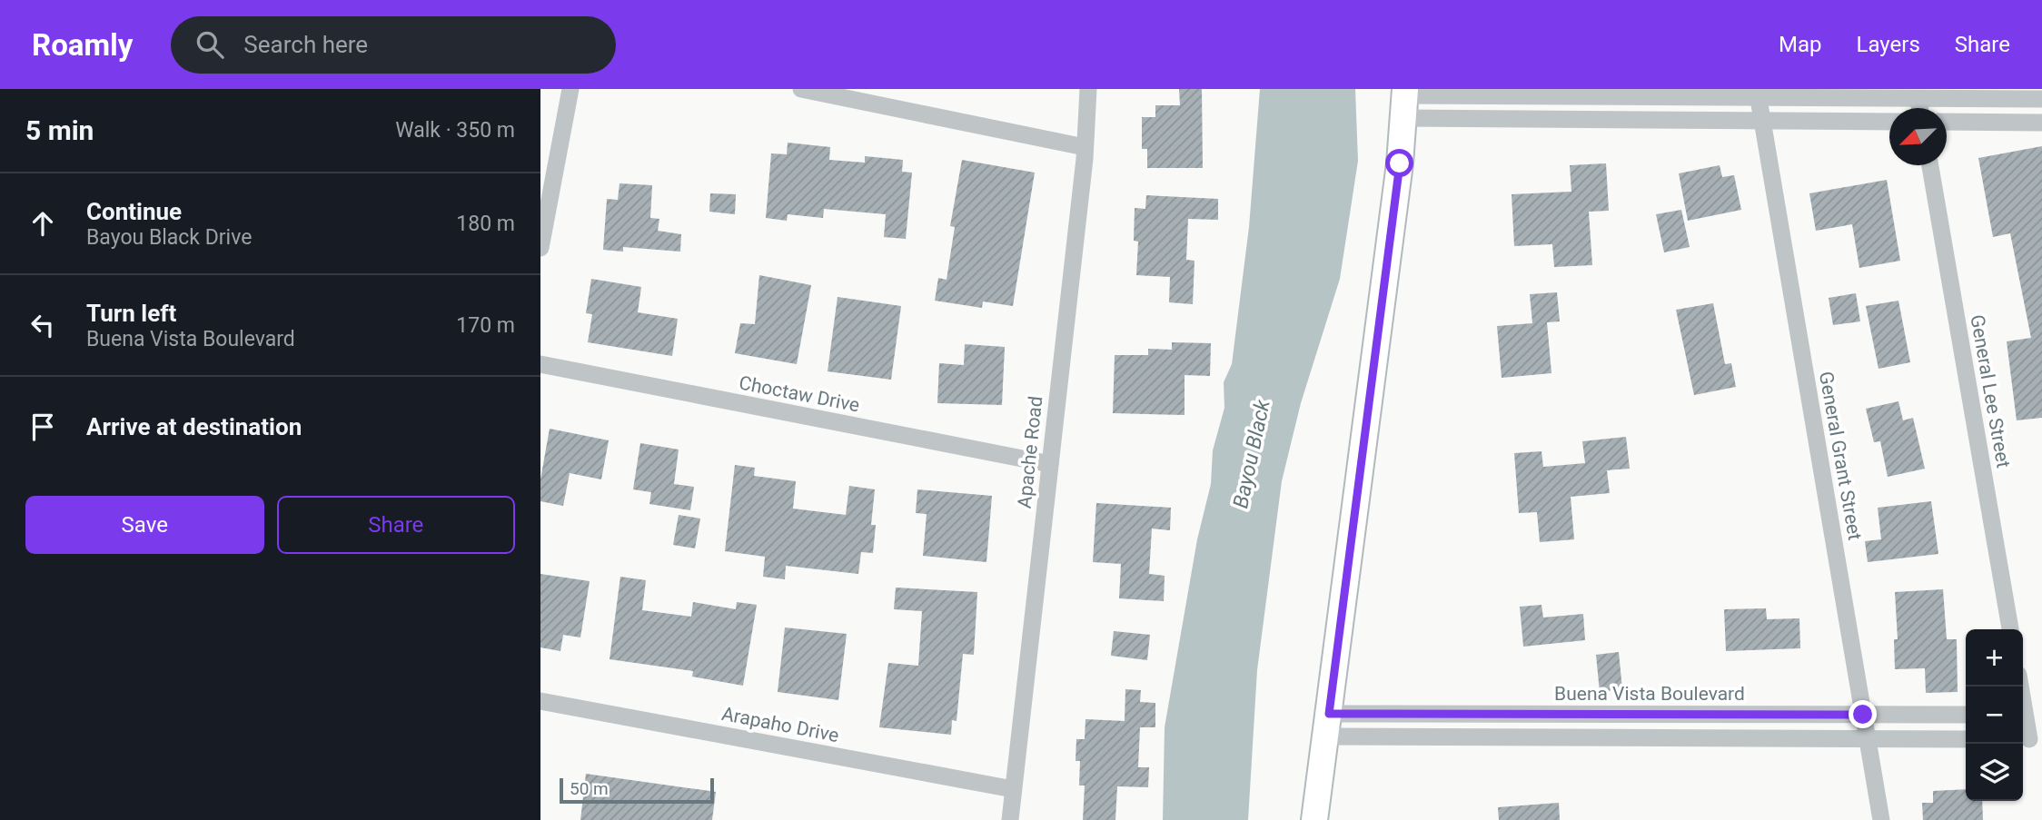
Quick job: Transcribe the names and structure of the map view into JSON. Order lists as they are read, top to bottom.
{
  "streets": {
    "street": [
      "General Lee Street",
      "Choctaw Drive",
      "Apache Road",
      "General Grant Street",
      "Buena Vista Boulevard",
      "Arapaho Drive"
    ]
  },
  "crossings": [
    ["Choctaw Drive", "Apache Road"],
    ["Apache Road", "Arapaho Drive"],
    ["General Grant Street", "Buena Vista Boulevard"]
  ],
  "water": ["Bayou Black"],
  "scale_bar": "50 m",
  "north": "bottom left",
  "page": {
    "header": "Roamly",
    "search": "Search here",
    "nav": ["Map", "Layers", "Share"],
    "heading": ["5 min", "Walk · 350 m"],
    "list": [
      ["Continue", "Bayou Black Drive", "180 m"],
      ["Turn left", "Buena Vista Boulevard", "170 m"],
      "Arrive at destination"
    ],
    "buttons": ["Save", "Share"],
    "map_buttons": ["+", "−"],
    "scale": "50 m"
  }
}
